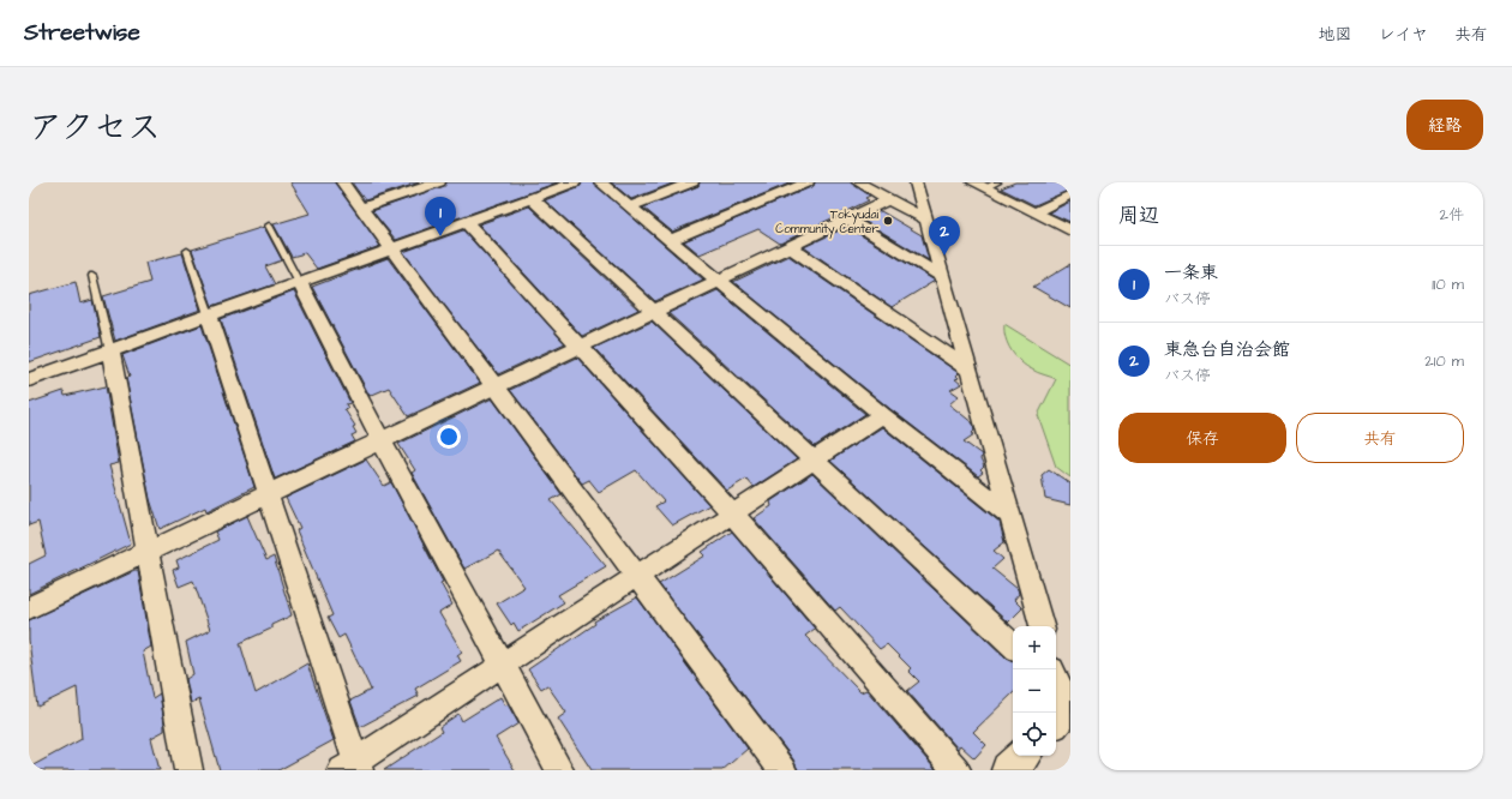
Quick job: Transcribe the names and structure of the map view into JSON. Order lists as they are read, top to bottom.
{
  "places": ["Tokyudai Community Center"],
  "page": {
    "header": "Streetwise",
    "nav": ["地図", "レイヤ", "共有"],
    "title": "アクセス",
    "buttons": [
      "経路",
      ["保存", "共有"]
    ],
    "heading": ["周辺", "2件"],
    "pins": ["1", "2"],
    "list": [
      {
        "mark": "1",
        "name": "一条東",
        "note": "バス停",
        "value": "110 m"
      },
      {
        "mark": "2",
        "name": "東急台自治会館",
        "note": "バス停",
        "value": "210 m"
      }
    ],
    "map_buttons": ["+", "−"]
  }
}
